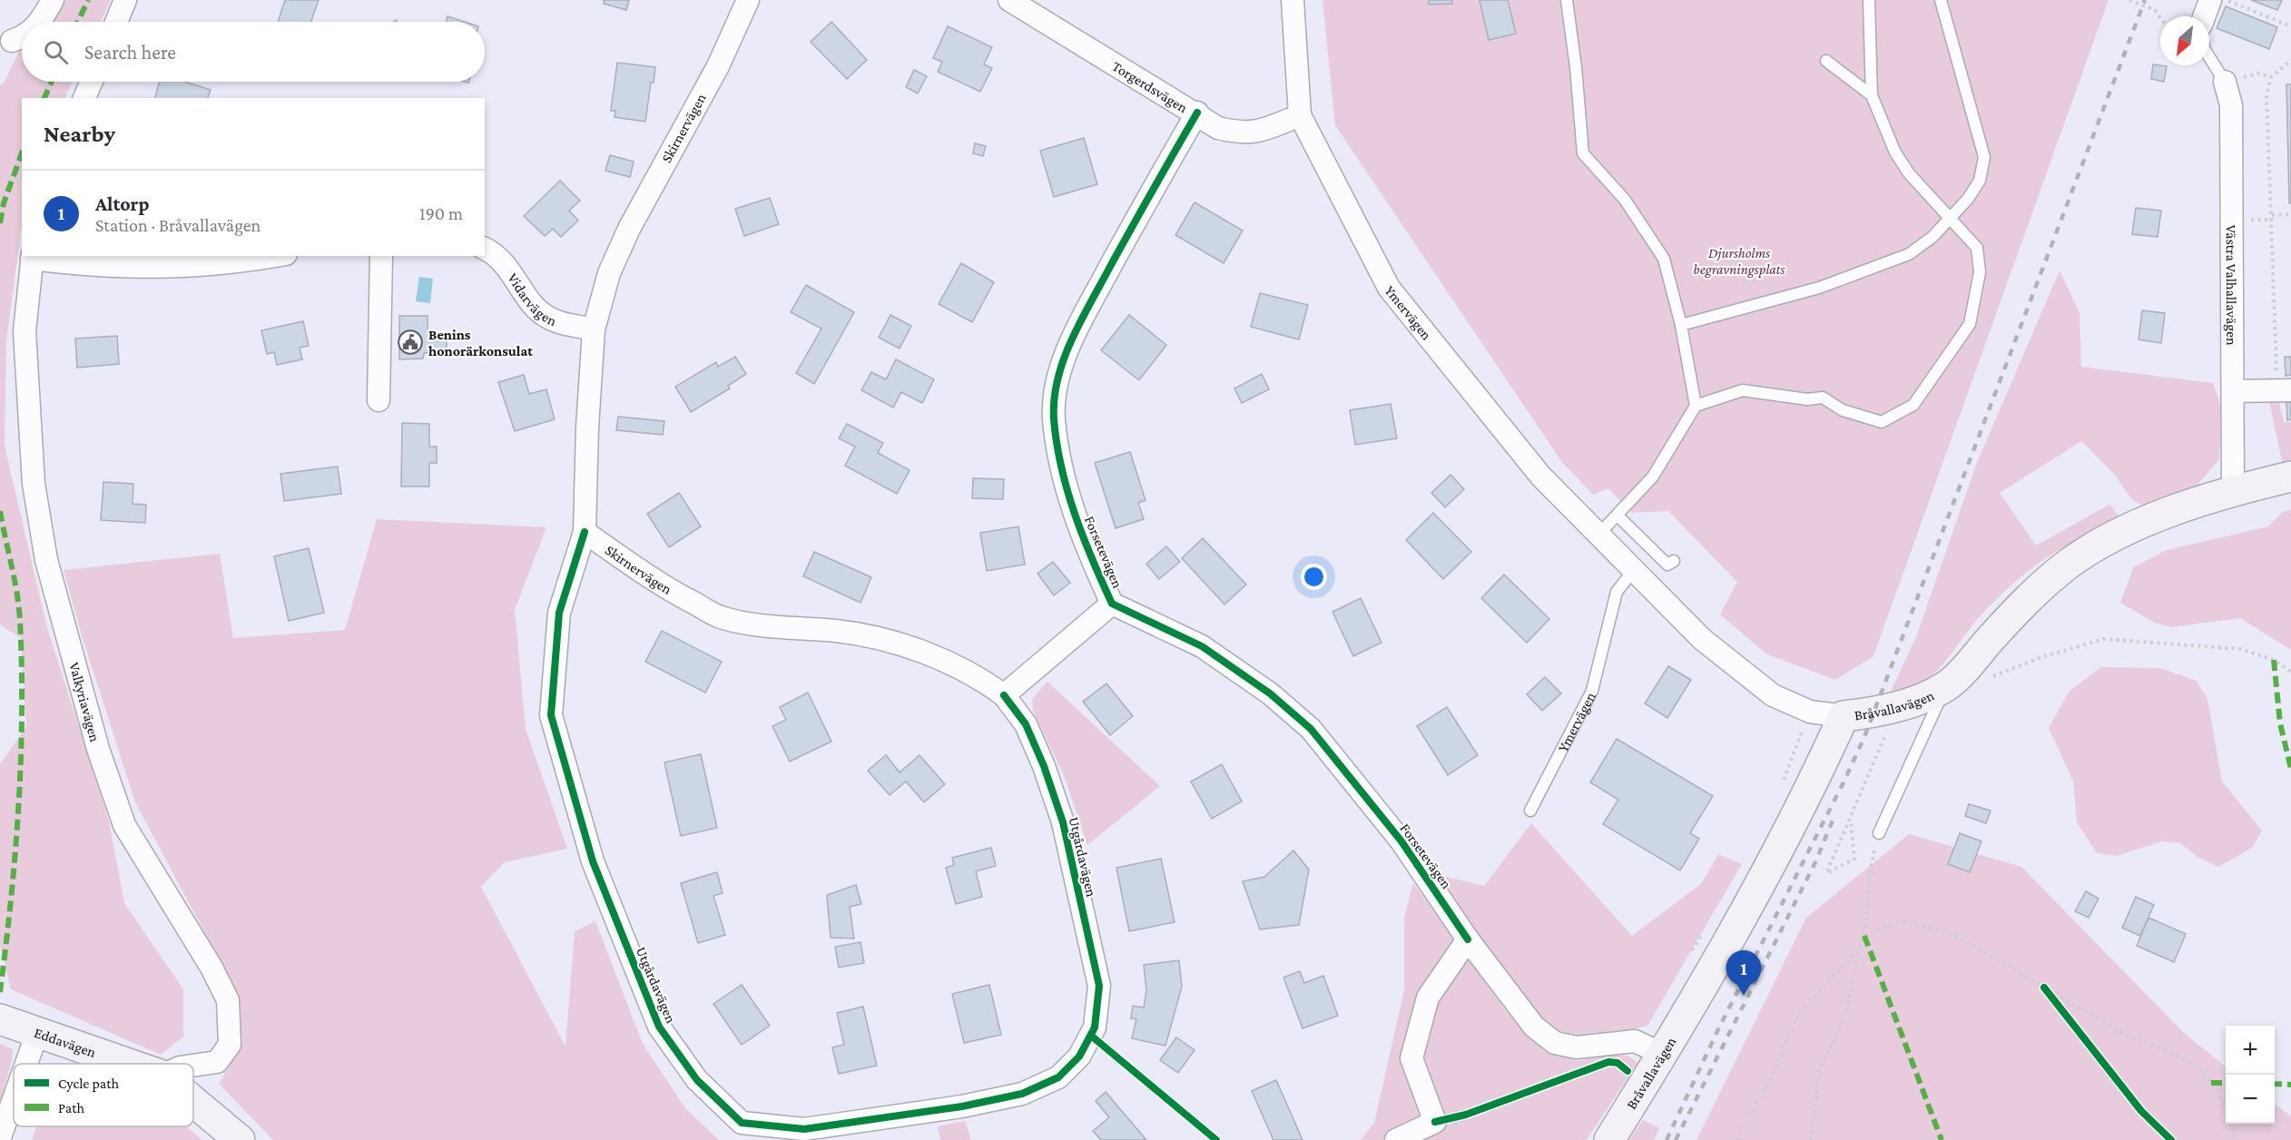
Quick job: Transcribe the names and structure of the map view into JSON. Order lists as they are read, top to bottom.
{
  "streets": {
    "street": [
      "Torgerdsvägen",
      "Skirnervägen",
      "Västra Valhallavägen",
      "Vidarvägen",
      "Ymervägen",
      "Forsetevägen",
      "Valkyriavägen",
      "Bråvallavägen",
      "Utgårdavägen",
      "Eddavägen"
    ]
  },
  "crossings": [
    ["Torgerdsvägen", "Ymervägen"],
    ["Torgerdsvägen", "Forsetevägen"],
    ["Skirnervägen", "Vidarvägen"],
    ["Skirnervägen", "Utgårdavägen"],
    ["Västra Valhallavägen", "Bråvallavägen"],
    ["Ymervägen", "Bråvallavägen"],
    ["Forsetevägen", "Bråvallavägen"]
  ],
  "parks": ["Djursholms begravningsplats"],
  "places": {
    "public building": ["Benins honorärkonsulat"]
  },
  "legend": ["Cycle path", "Path"],
  "north": "bottom left",
  "page": {
    "search": "Search here",
    "heading": "Nearby",
    "list": [
      {
        "mark": "1",
        "name": "Altorp",
        "note": "Station · Bråvallavägen",
        "value": "190 m"
      }
    ],
    "pins": "1",
    "map_buttons": ["+", "−"]
  }
}
